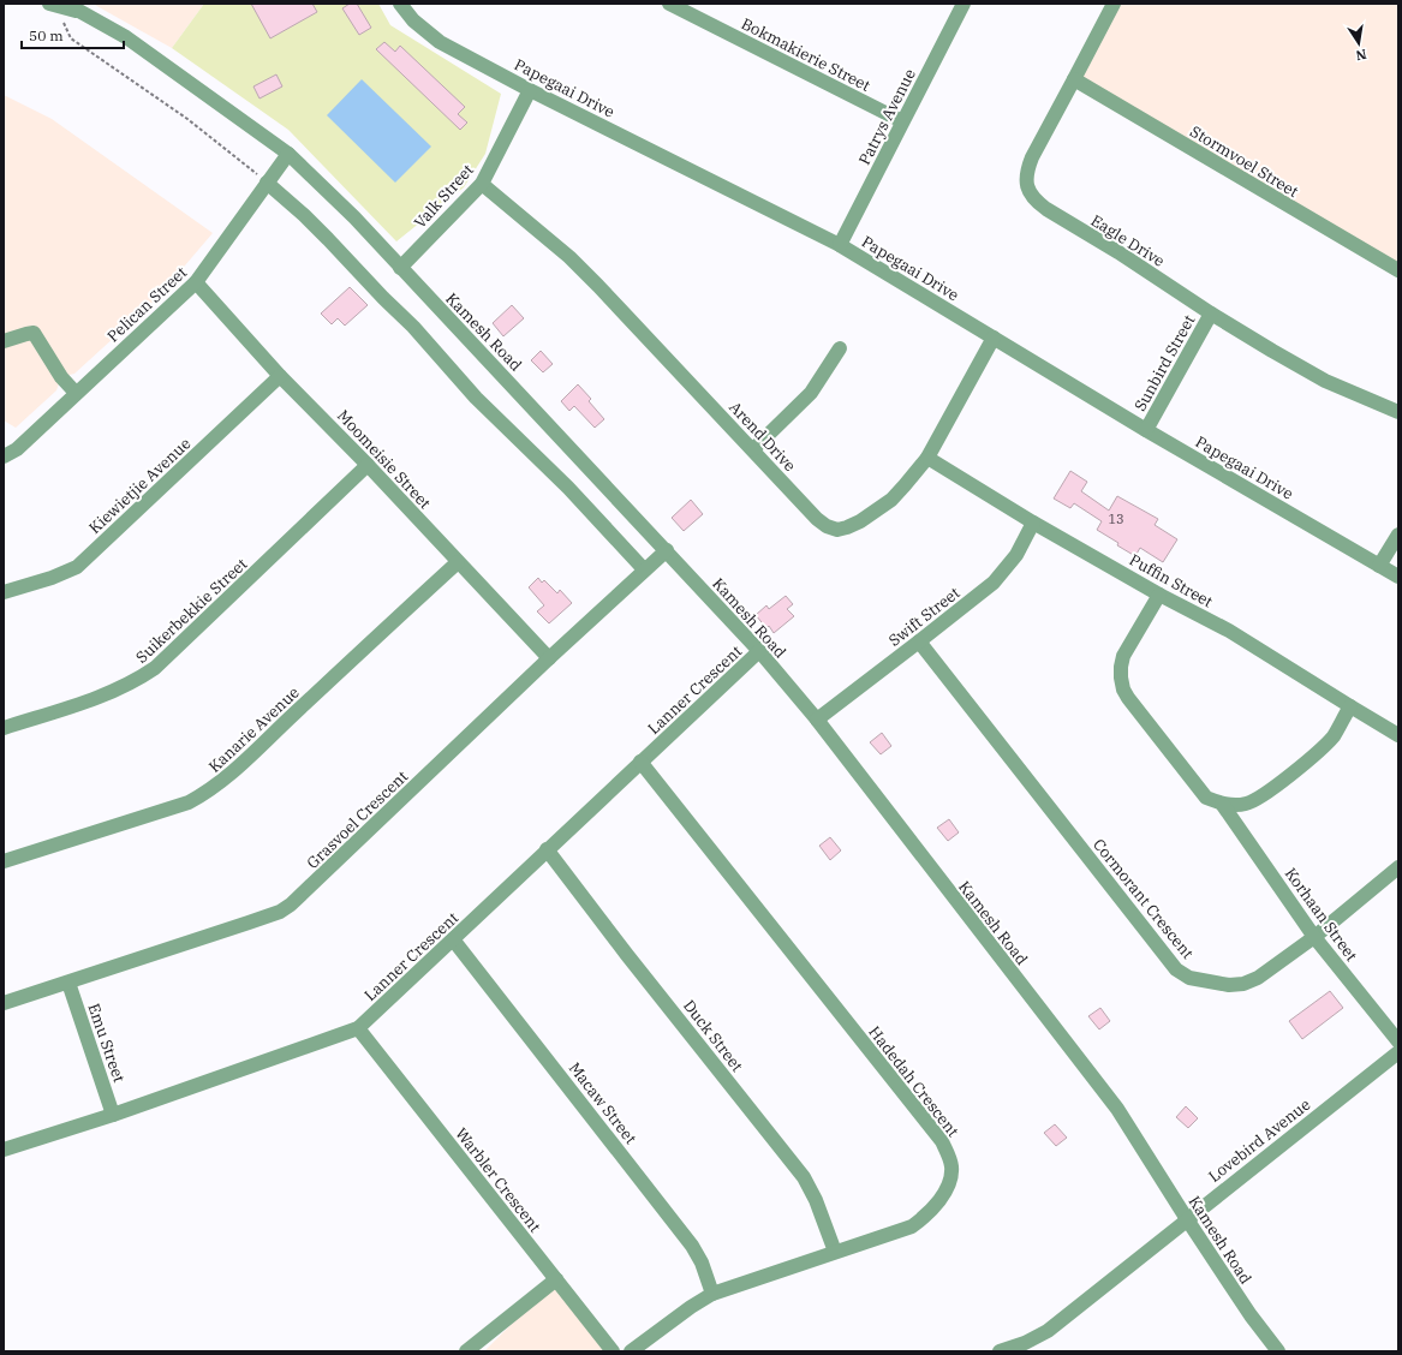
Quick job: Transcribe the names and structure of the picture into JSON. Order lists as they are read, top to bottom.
{
  "streets": {
    "street": [
      "Bokmakierie Street",
      "Papegaai Drive",
      "Patrys Avenue",
      "Stormvoel Street",
      "Valk Street",
      "Eagle Drive",
      "Pelican Street",
      "Kamesh Road",
      "Sunbird Street",
      "Arend Drive",
      "Moomeisie Street",
      "Kiewietjie Avenue",
      "Puffin Street",
      "Suikerbekkie Street",
      "Swift Street",
      "Lanner Crescent",
      "Kanarie Avenue",
      "Grasvoel Crescent",
      "Cormorant Crescent",
      "Korhaan Street",
      "Duck Street",
      "Emu Street",
      "Hadedah Crescent",
      "Macaw Street",
      "Lovebird Avenue",
      "Warbler Crescent"
    ]
  },
  "crossings": [
    ["Bokmakierie Street", "Patrys Avenue"],
    ["Papegaai Drive", "Patrys Avenue"],
    ["Papegaai Drive", "Valk Street"],
    ["Papegaai Drive", "Sunbird Street"],
    ["Papegaai Drive", "Arend Drive"],
    ["Stormvoel Street", "Eagle Drive"],
    ["Valk Street", "Kamesh Road"],
    ["Valk Street", "Arend Drive"],
    ["Eagle Drive", "Sunbird Street"],
    ["Pelican Street", "Kamesh Road"],
    ["Pelican Street", "Moomeisie Street"],
    ["Kamesh Road", "Swift Street"],
    ["Kamesh Road", "Lanner Crescent"],
    ["Kamesh Road", "Grasvoel Crescent"],
    ["Kamesh Road", "Lovebird Avenue"],
    ["Arend Drive", "Puffin Street"],
    ["Moomeisie Street", "Kiewietjie Avenue"],
    ["Moomeisie Street", "Suikerbekkie Street"],
    ["Moomeisie Street", "Kanarie Avenue"],
    ["Moomeisie Street", "Grasvoel Crescent"],
    ["Puffin Street", "Swift Street"],
    ["Swift Street", "Cormorant Crescent"],
    ["Lanner Crescent", "Duck Street"],
    ["Lanner Crescent", "Emu Street"],
    ["Lanner Crescent", "Hadedah Crescent"],
    ["Lanner Crescent", "Macaw Street"],
    ["Lanner Crescent", "Warbler Crescent"],
    ["Grasvoel Crescent", "Emu Street"],
    ["Cormorant Crescent", "Korhaan Street"],
    ["Duck Street", "Hadedah Crescent"],
    ["Hadedah Crescent", "Macaw Street"]
  ],
  "house_numbers": ["13"],
  "scale_bar": "50 m",
  "north": "bottom"
}
